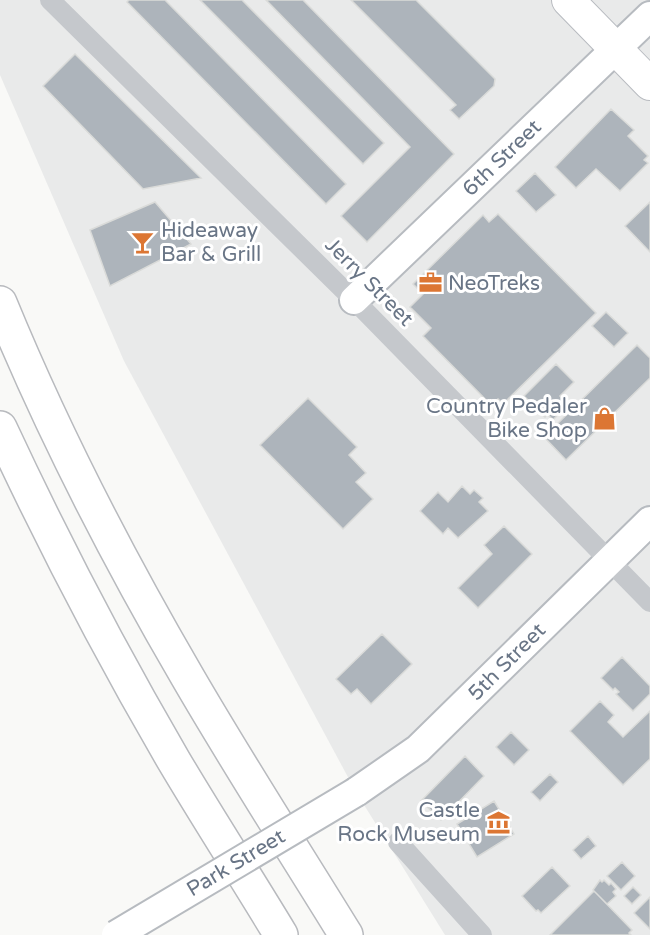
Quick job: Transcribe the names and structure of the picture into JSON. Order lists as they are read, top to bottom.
{
  "streets": {
    "street": [
      "6th Street",
      "Jerry Street",
      "5th Street",
      "Park Street"
    ]
  },
  "crossings": [
    ["6th Street", "Jerry Street"],
    ["Jerry Street", "5th Street"],
    ["5th Street", "Park Street"]
  ],
  "places": {
    "bar": ["Hideaway Bar & Grill"],
    "office": ["NeoTreks"],
    "shop": ["Country Pedaler Bike Shop"],
    "museum": ["Castle Rock Museum"]
  }
}
